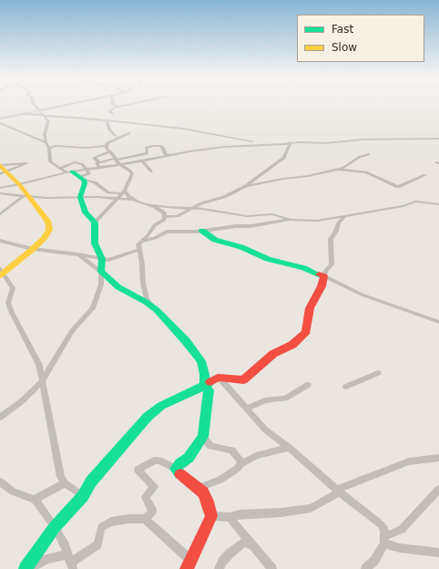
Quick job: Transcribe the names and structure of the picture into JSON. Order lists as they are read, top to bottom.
{
  "legend": ["Fast", "Slow"]
}
